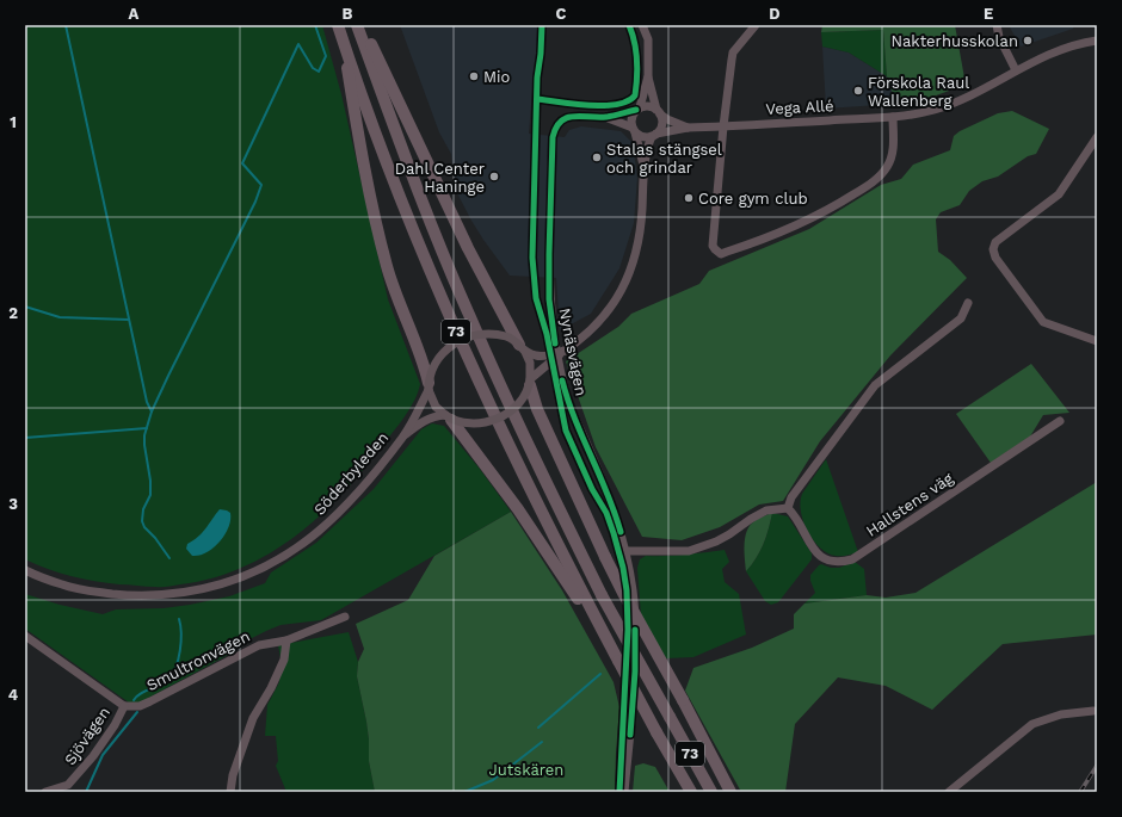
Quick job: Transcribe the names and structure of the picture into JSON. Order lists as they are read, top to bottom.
{
  "streets": {
    "highway": ["73"],
    "street": [
      "Vega Allé",
      "Nynäsvägen",
      "Söderbyleden",
      "Hallstens väg",
      "Smultronvägen",
      "Sjövägen"
    ]
  },
  "crossings": [
    ["Vega Allé", "Nynäsvägen"],
    ["Smultronvägen", "Sjövägen"]
  ],
  "parks": ["Jutskären"],
  "places": [
    "Nakterhusskolan",
    "Mio",
    "Förskola Raul Wallenberg",
    "Stalas stängsel och grindar",
    "Dahl Center Haninge",
    "Core gym club"
  ],
  "grid": {
    "columns": [
      "A",
      "B",
      "C",
      "D",
      "E"
    ],
    "rows": [
      "1",
      "2",
      "3",
      "4"
    ]
  }
}
